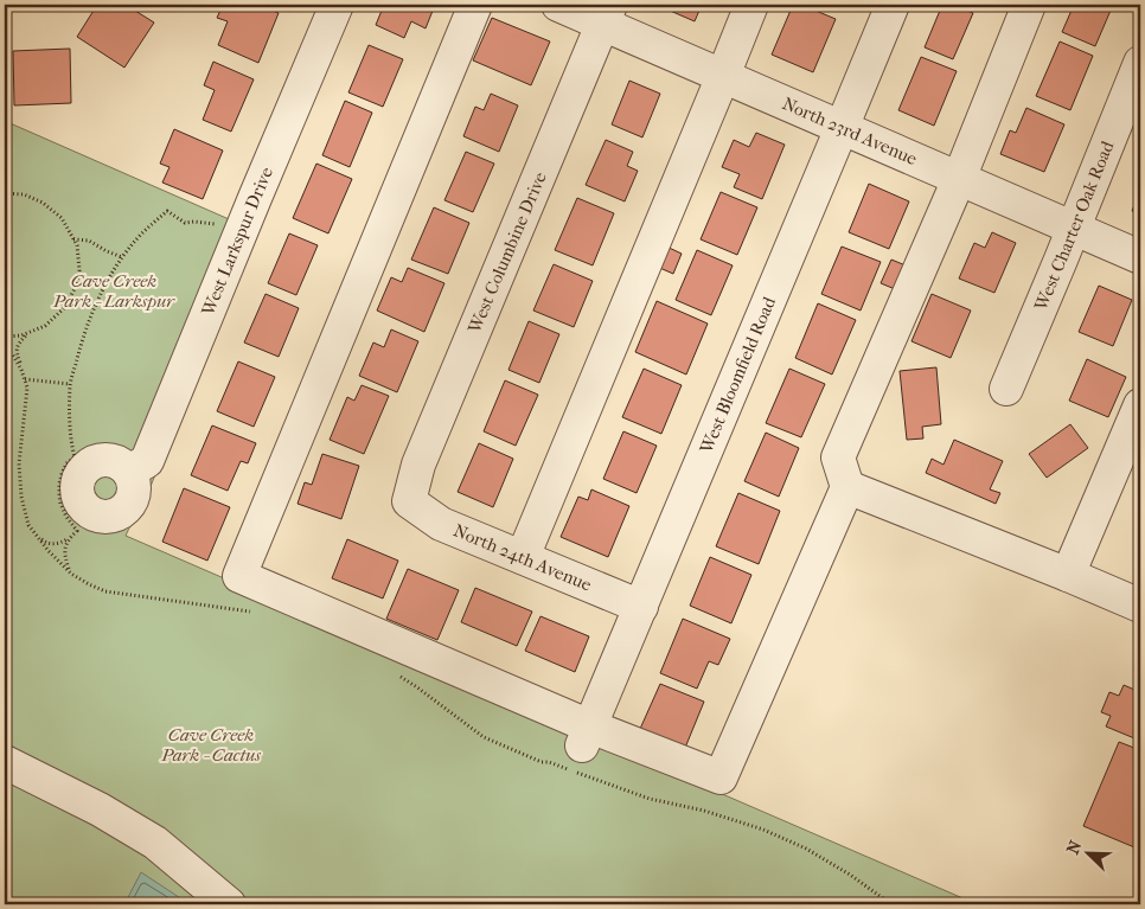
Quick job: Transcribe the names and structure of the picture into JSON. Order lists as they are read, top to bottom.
{
  "streets": {
    "street": [
      "North 23rd Avenue",
      "West Charter Oak Road",
      "West Larkspur Drive",
      "West Columbine Drive",
      "West Bloomfield Road",
      "North 24th Avenue"
    ]
  },
  "crossings": [
    ["North 23rd Avenue", "West Charter Oak Road"],
    ["North 23rd Avenue", "West Columbine Drive"],
    ["North 23rd Avenue", "West Bloomfield Road"],
    ["West Columbine Drive", "North 24th Avenue"],
    ["West Bloomfield Road", "North 24th Avenue"]
  ],
  "parks": ["Cave Creek Park - Larkspur", "Cave Creek Park - Cactus"],
  "north": "top left"
}
